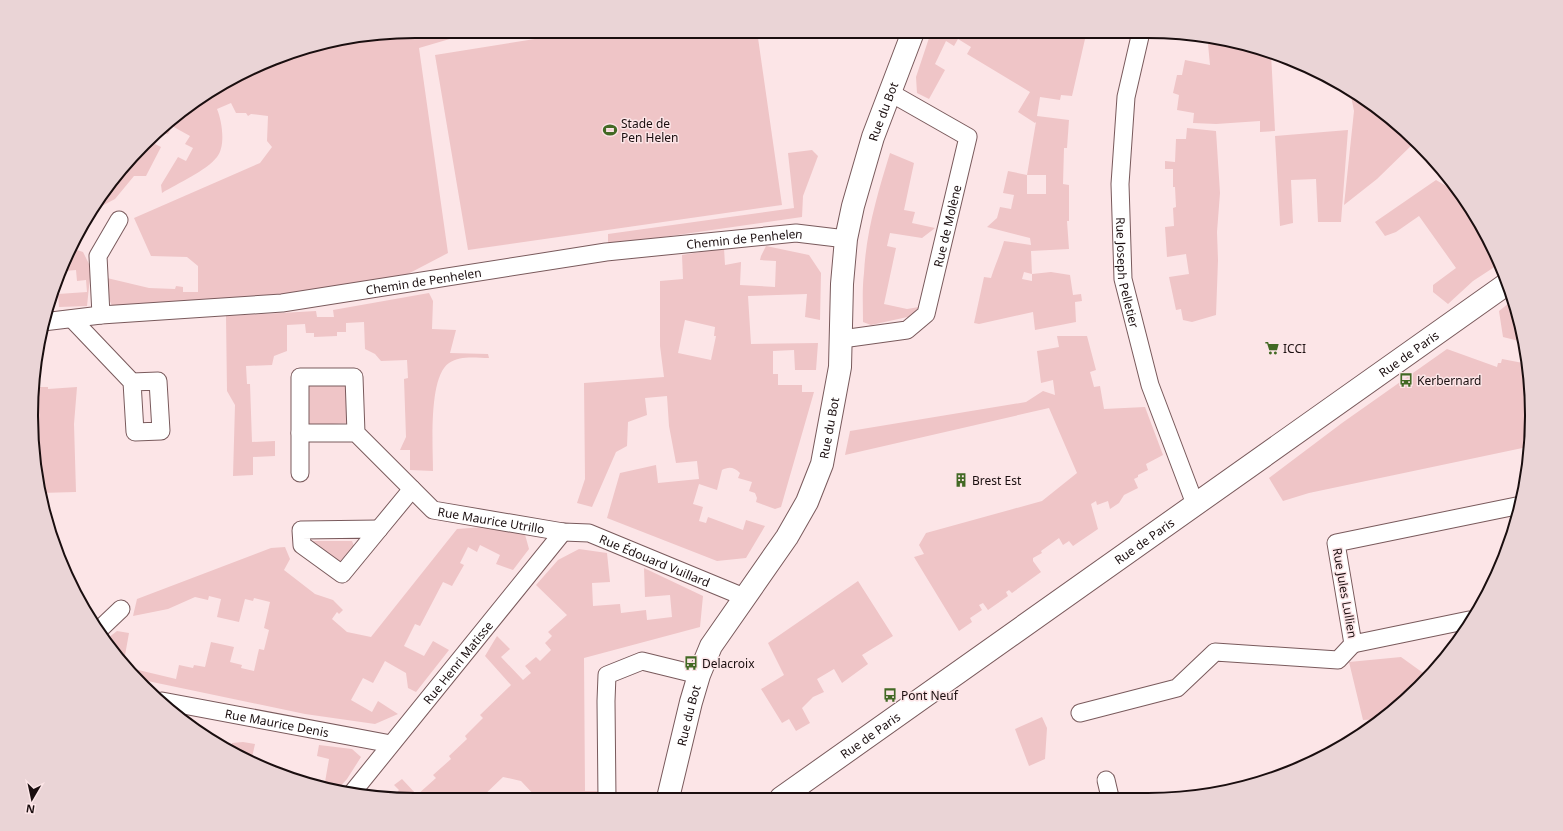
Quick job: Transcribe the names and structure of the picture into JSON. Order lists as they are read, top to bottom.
{
  "streets": {
    "main road": ["Rue du Bot", "Rue de Paris"],
    "street": [
      "Rue de Molène",
      "Chemin de Penhelen",
      "Rue Joseph Pelletier",
      "Rue Maurice Utrillo",
      "Rue Édouard Vuillard",
      "Rue Jules Lullien",
      "Rue Henri Matisse",
      "Rue Maurice Denis"
    ]
  },
  "crossings": [
    ["Rue du Bot", "Rue de Molène"],
    ["Rue du Bot", "Chemin de Penhelen"],
    ["Rue du Bot", "Rue Édouard Vuillard"],
    ["Rue Joseph Pelletier", "Rue de Paris"],
    ["Rue Maurice Utrillo", "Rue Édouard Vuillard"],
    ["Rue Maurice Utrillo", "Rue Henri Matisse"],
    ["Rue Édouard Vuillard", "Rue Henri Matisse"],
    ["Rue Henri Matisse", "Rue Maurice Denis"]
  ],
  "places": {
    "sports": ["Stade de Pen Helen"],
    "supermarket": ["ICCI"],
    "bus stop": ["Kerbernard", "Delacroix", "Pont Neuf"],
    "building": ["Brest Est"]
  },
  "north": "bottom"
}
